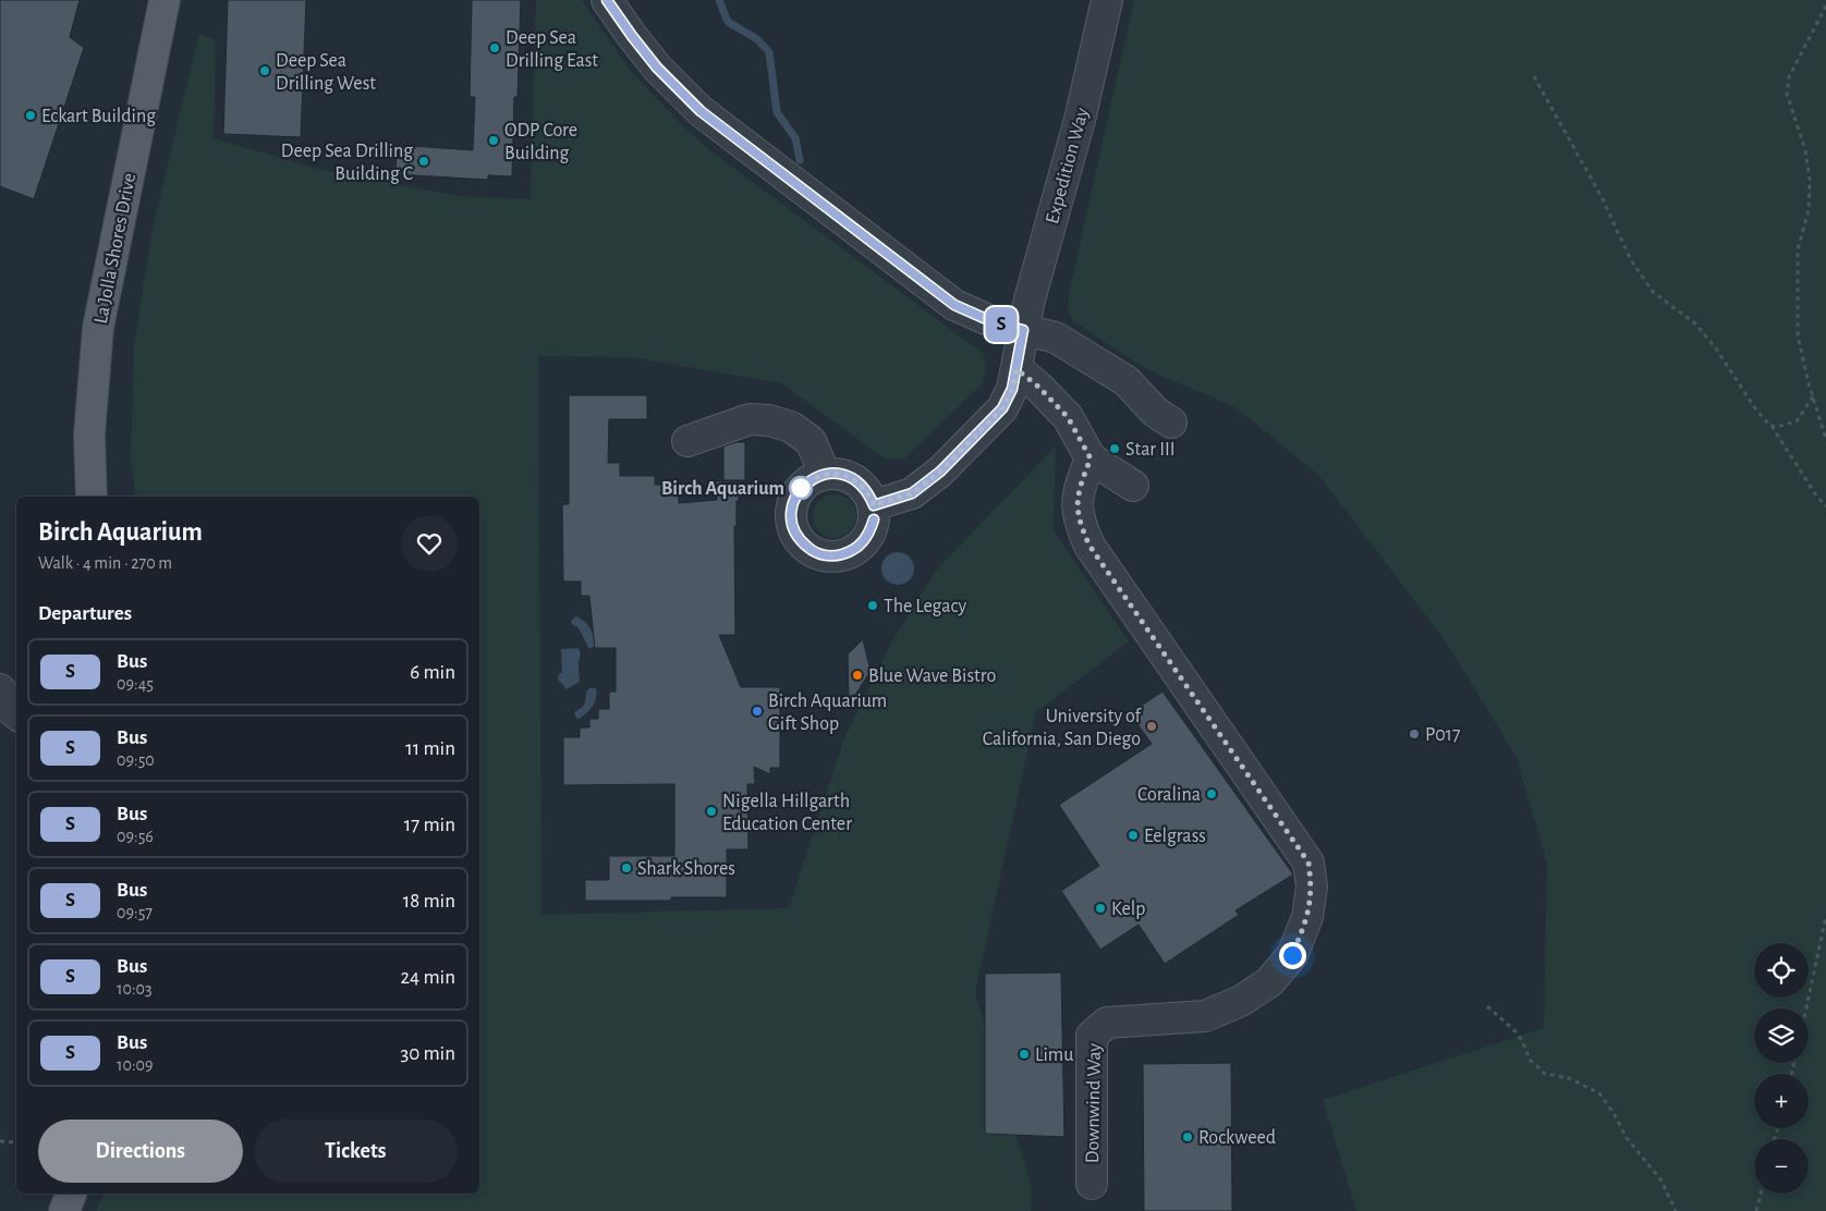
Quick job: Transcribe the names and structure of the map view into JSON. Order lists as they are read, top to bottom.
{
  "streets": {
    "main road": ["La Jolla Shores Drive"],
    "street": ["Expedition Way", "Downwind Way"]
  },
  "places": [
    "Deep Sea Drilling East",
    "Deep Sea Drilling West",
    "Eckart Building",
    "ODP Core Building",
    "Deep Sea Drilling Building C",
    "Star III",
    "Birch Aquarium",
    "The Legacy",
    "Blue Wave Bistro",
    "Birch Aquarium Gift Shop",
    "University of California, San Diego",
    "P017",
    "Coralina",
    "Nigella Hillgarth Education Center",
    "Eelgrass",
    "Shark Shores",
    "Kelp",
    "Limu",
    "Rockweed"
  ],
  "lines": ["bus line S"],
  "page": {
    "on_map": "S",
    "heading": [
      ["Birch Aquarium", "Walk · 4 min · 270 m"],
      "Departures"
    ],
    "list": [
      {
        "mark": "S",
        "name": "Bus",
        "note": "09:45",
        "value": "6 min"
      },
      {
        "mark": "S",
        "name": "Bus",
        "note": "09:50",
        "value": "11 min"
      },
      {
        "mark": "S",
        "name": "Bus",
        "note": "09:56",
        "value": "17 min"
      },
      {
        "mark": "S",
        "name": "Bus",
        "note": "09:57",
        "value": "18 min"
      },
      {
        "mark": "S",
        "name": "Bus",
        "note": "10:03",
        "value": "24 min"
      },
      {
        "mark": "S",
        "name": "Bus",
        "note": "10:09",
        "value": "30 min"
      }
    ],
    "map_buttons": ["+", "−"],
    "buttons": ["Directions", "Tickets"]
  }
}
